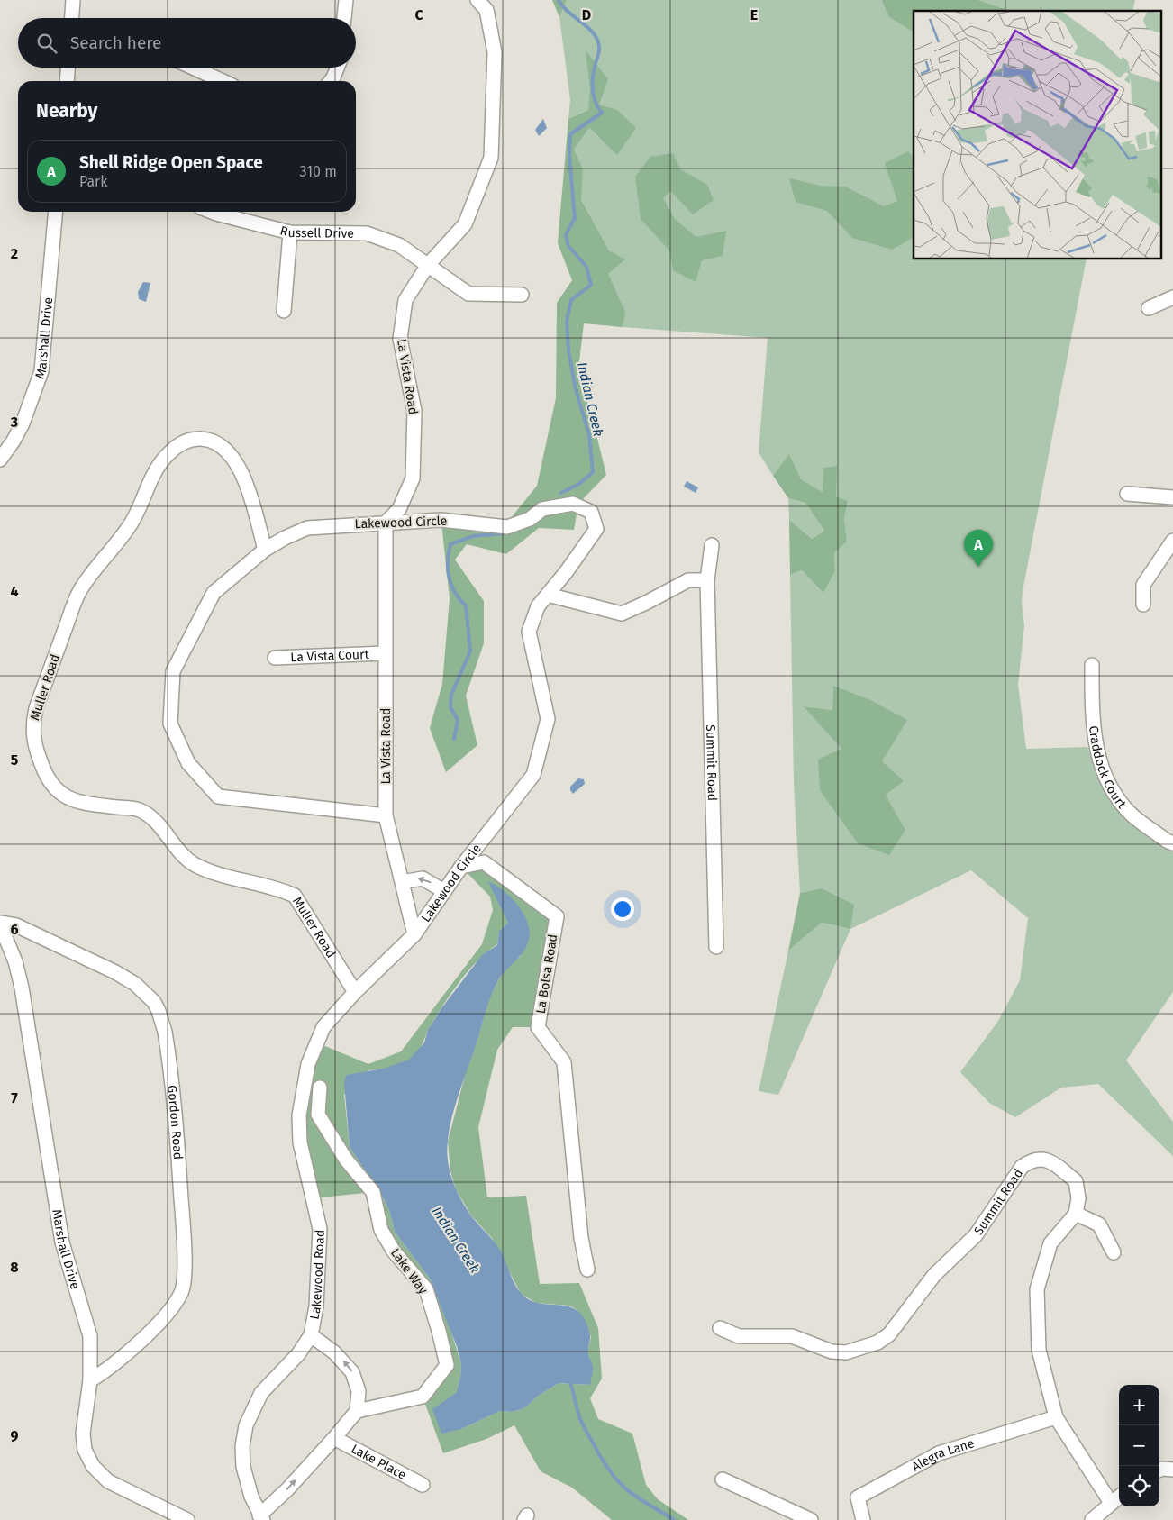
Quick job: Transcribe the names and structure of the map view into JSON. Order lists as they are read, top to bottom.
{
  "streets": {
    "street": [
      "Russell Drive",
      "Marshall Drive",
      "La Vista Road",
      "Lakewood Circle",
      "La Vista Court",
      "Muller Road",
      "Summit Road",
      "Craddock Court",
      "La Bolsa Road",
      "Gordon Road",
      "Lake Way",
      "Lakewood Road",
      "Alegra Lane",
      "Lake Place"
    ]
  },
  "crossings": [
    ["Russell Drive", "La Vista Road"],
    ["Marshall Drive", "Gordon Road"],
    ["La Vista Road", "Lakewood Circle"],
    ["La Vista Road", "La Vista Court"],
    ["Lakewood Circle", "Muller Road"],
    ["Lakewood Circle", "La Bolsa Road"],
    ["Lakewood Circle", "Lakewood Road"],
    ["Muller Road", "Lakewood Road"]
  ],
  "water": ["Indian Creek"],
  "page": {
    "search": "Search here",
    "heading": "Nearby",
    "list": [
      {
        "mark": "A",
        "name": "Shell Ridge Open Space",
        "note": "Park",
        "value": "310 m"
      }
    ],
    "pins": "A",
    "map_buttons": ["+", "−"]
  },
  "grid": {
    "columns": ["C", "D", "E"],
    "rows": [
      "2",
      "3",
      "4",
      "5",
      "6",
      "7",
      "8",
      "9"
    ]
  }
}
